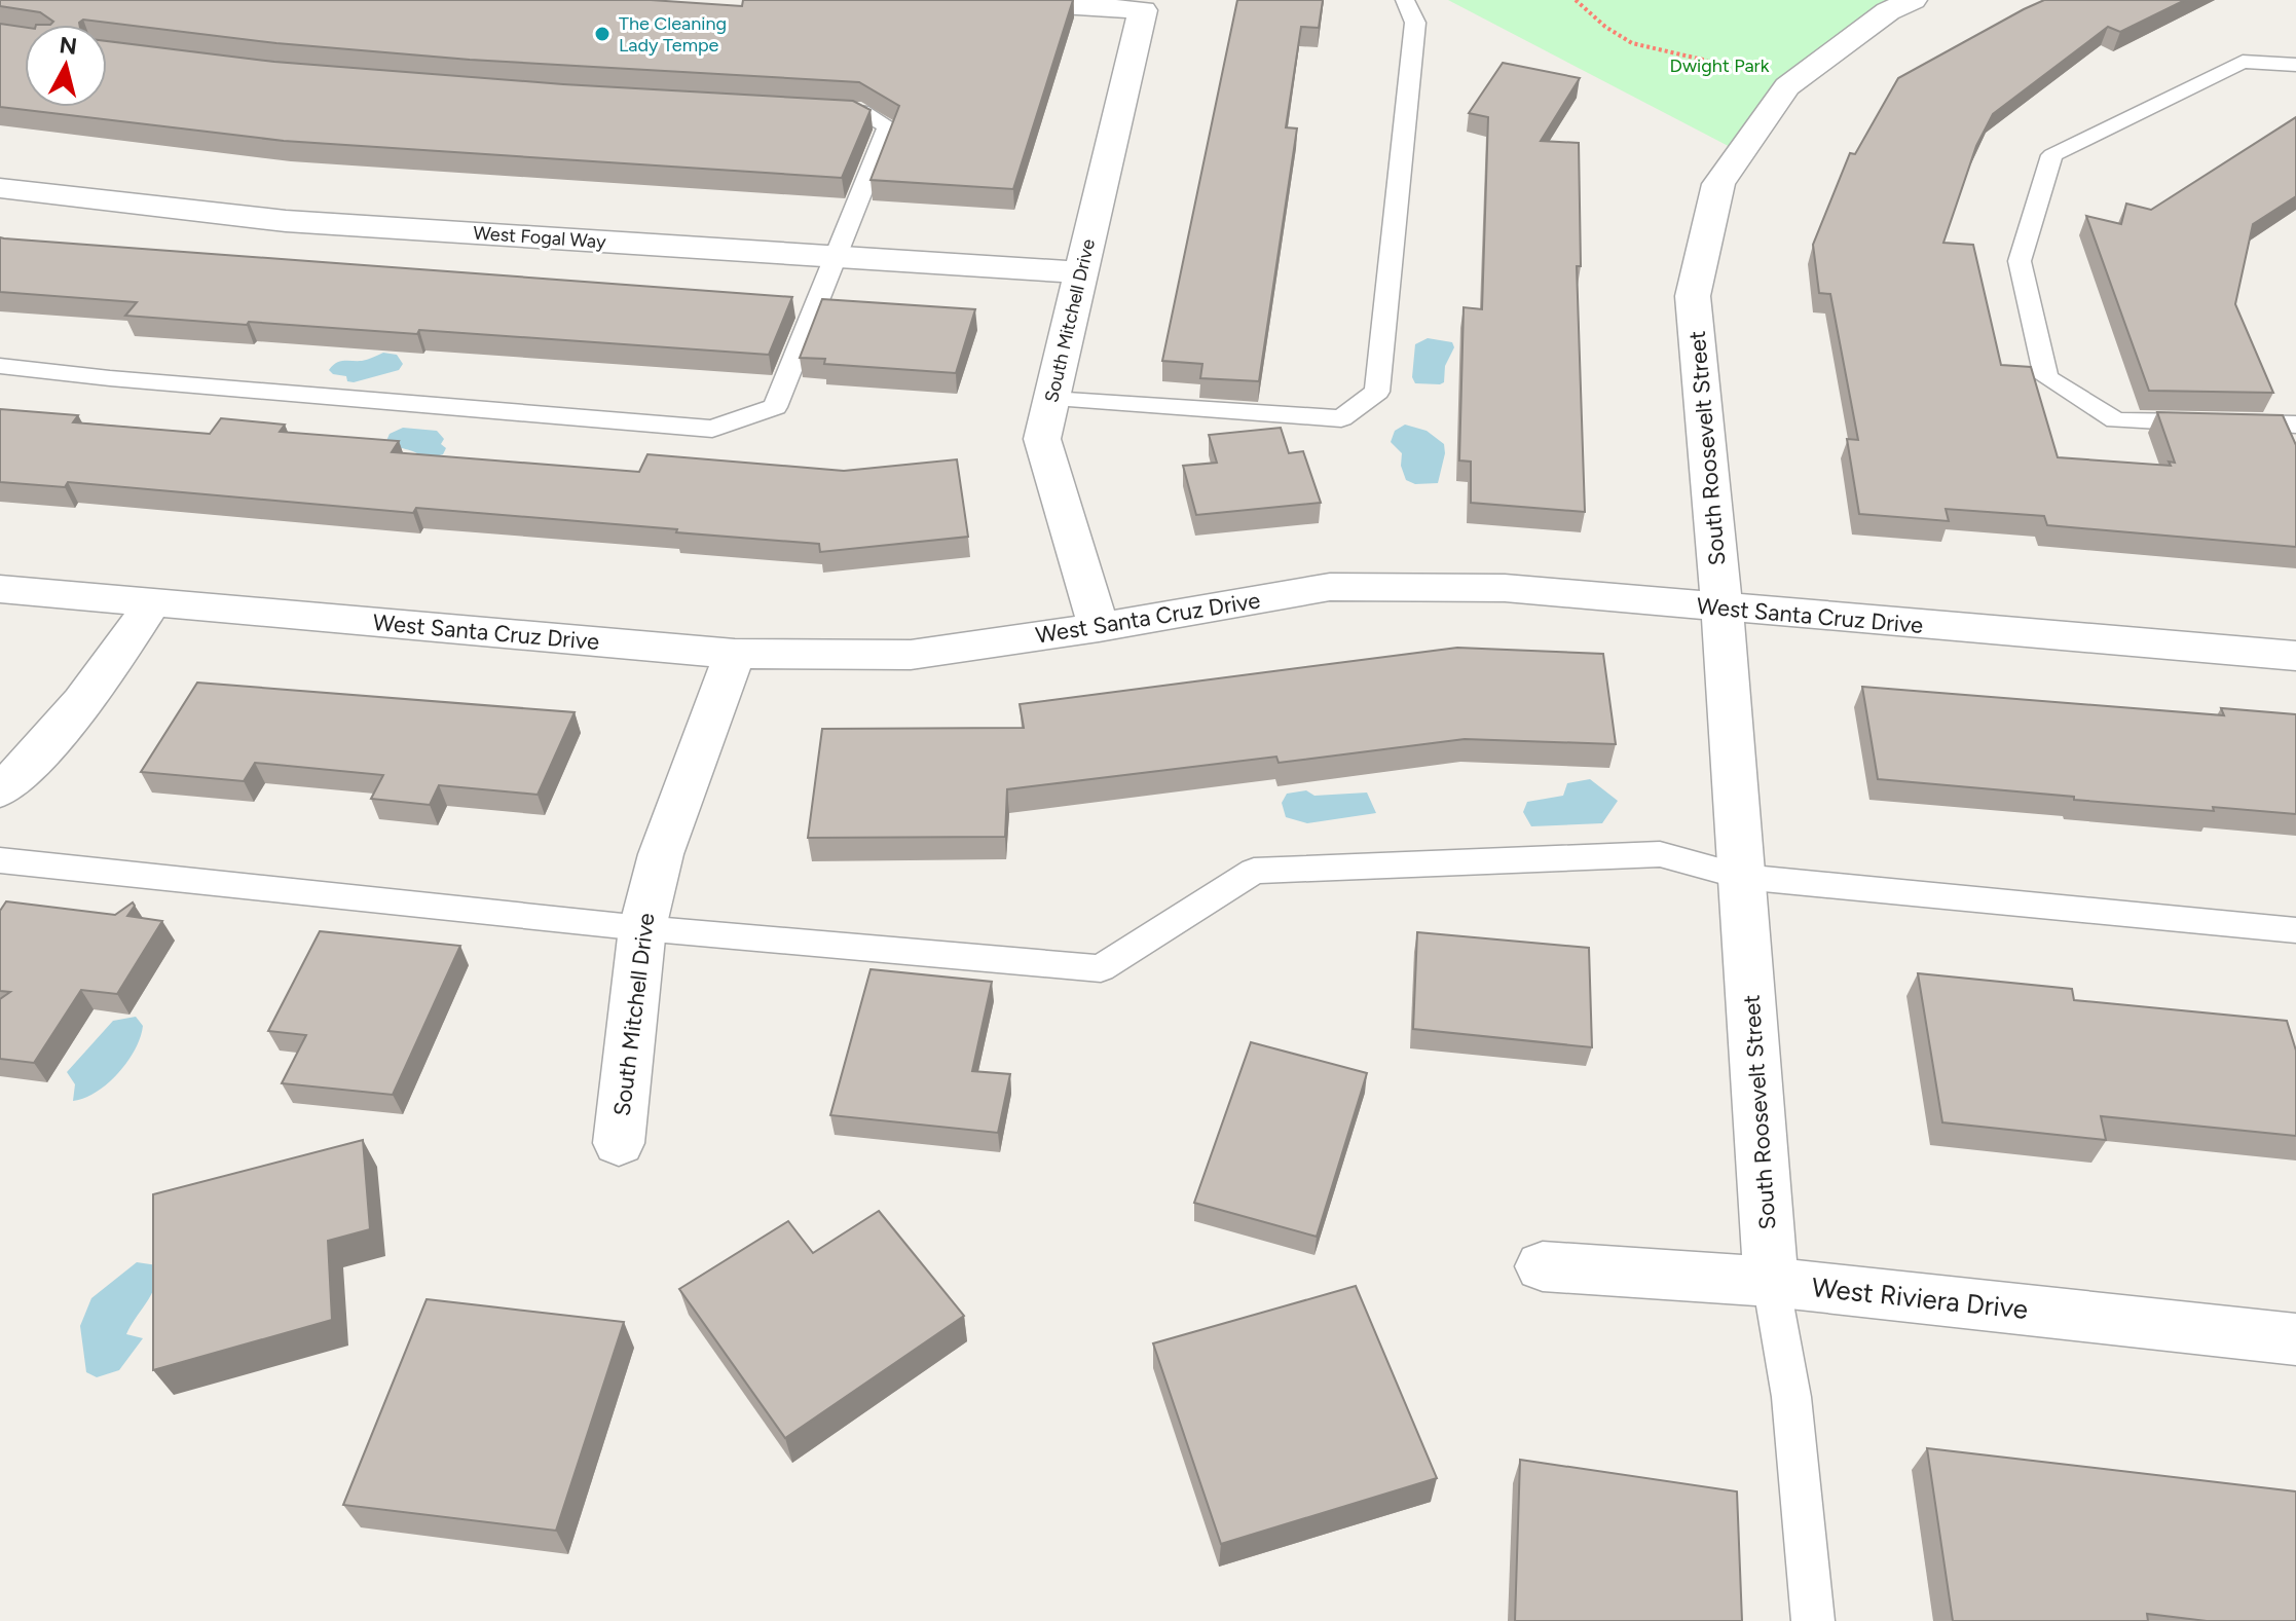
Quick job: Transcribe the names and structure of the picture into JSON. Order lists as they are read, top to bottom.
{
  "streets": {
    "street": [
      "West Fogal Way",
      "South Mitchell Drive",
      "South Roosevelt Street",
      "West Santa Cruz Drive",
      "West Riviera Drive"
    ]
  },
  "crossings": [
    ["West Fogal Way", "South Mitchell Drive"],
    ["South Mitchell Drive", "West Santa Cruz Drive"],
    ["South Roosevelt Street", "West Santa Cruz Drive"],
    ["South Roosevelt Street", "West Riviera Drive"]
  ],
  "parks": ["Dwight Park"],
  "places": ["The Cleaning Lady Tempe"],
  "north": "top"
}
